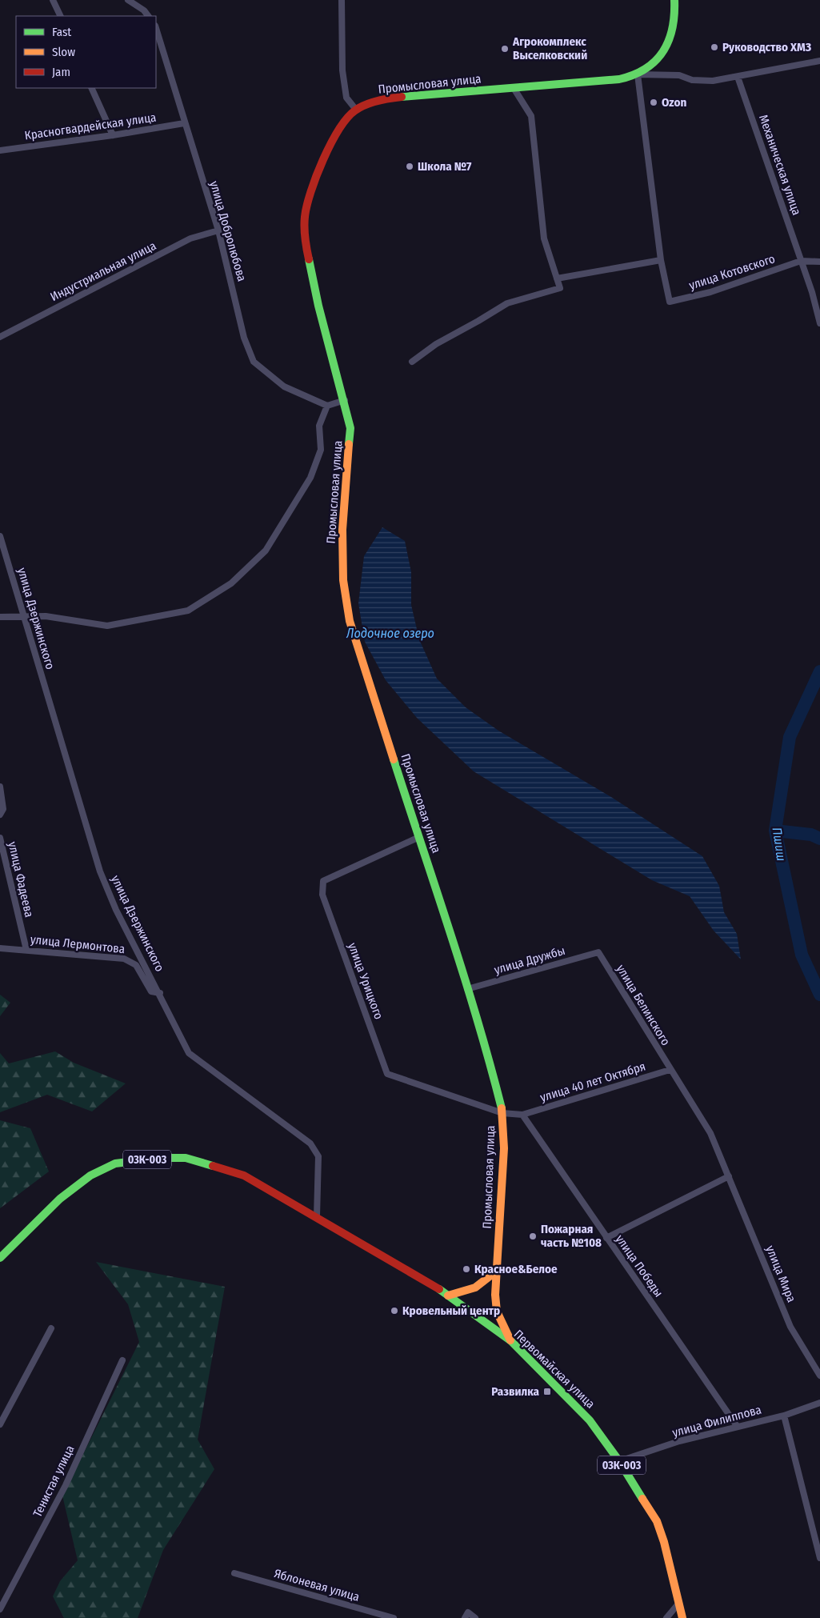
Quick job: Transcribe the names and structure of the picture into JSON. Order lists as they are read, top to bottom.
{
  "streets": {
    "main road": ["Промысловая улица", "03К-003", "Первомайская улица"],
    "street": [
      "Красногвардейская улица",
      "Механическая улица",
      "улица Добролюбова",
      "Индустриальная улица",
      "улица Котовского",
      "улица Дзержинского",
      "улица Фадеева",
      "улица Лермонтова",
      "улица Дружбы",
      "улица Урицкого",
      "улица Белинского",
      "улица 40 лет Октября",
      "улица Победы",
      "улица Мира",
      "улица Филиппова",
      "Тенистая улица",
      "Яблоневая улица"
    ]
  },
  "crossings": [
    ["Промысловая улица", "улица Дружбы"],
    ["Промысловая улица", "улица Урицкого"],
    ["Промысловая улица", "Первомайская улица"],
    ["Красногвардейская улица", "улица Добролюбова"],
    ["Механическая улица", "улица Котовского"],
    ["улица Добролюбова", "Индустриальная улица"],
    ["улица Дзержинского", "улица Лермонтова"],
    ["улица Дзержинского", "03К-003"],
    ["улица Дзержинского", "Первомайская улица"],
    ["улица Фадеева", "улица Лермонтова"],
    ["улица Дружбы", "улица Белинского"],
    ["улица Белинского", "улица 40 лет Октября"],
    ["улица Белинского", "улица Мира"],
    ["улица 40 лет Октября", "улица Победы"],
    ["улица 40 лет Октября", "улица Мира"],
    ["03К-003", "Первомайская улица"],
    ["улица Победы", "улица Филиппова"],
    ["Первомайская улица", "улица Филиппова"]
  ],
  "water": ["Лодочное озеро", "Пшиш"],
  "places": {
    "other": [
      "Руководство ХМЗ",
      "Агрокомплекс Выселковский",
      "Ozon",
      "Школа №7",
      "Пожарная часть №108",
      "Красное&Белое",
      "Кровельный центр"
    ],
    "transit": ["Развилка"]
  },
  "legend": ["Fast", "Slow", "Jam"]
}
